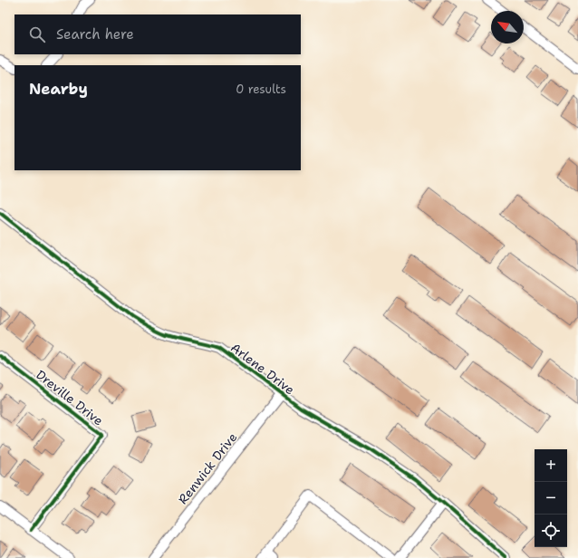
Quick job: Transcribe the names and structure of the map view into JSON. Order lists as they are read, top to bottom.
{
  "streets": {
    "street": ["Arlene Drive", "Dreville Drive", "Renwick Drive"]
  },
  "crossings": [
    ["Arlene Drive", "Renwick Drive"]
  ],
  "north": "top left",
  "page": {
    "search": "Search here",
    "heading": ["Nearby", "0 results"],
    "map_buttons": ["+", "−"]
  }
}
